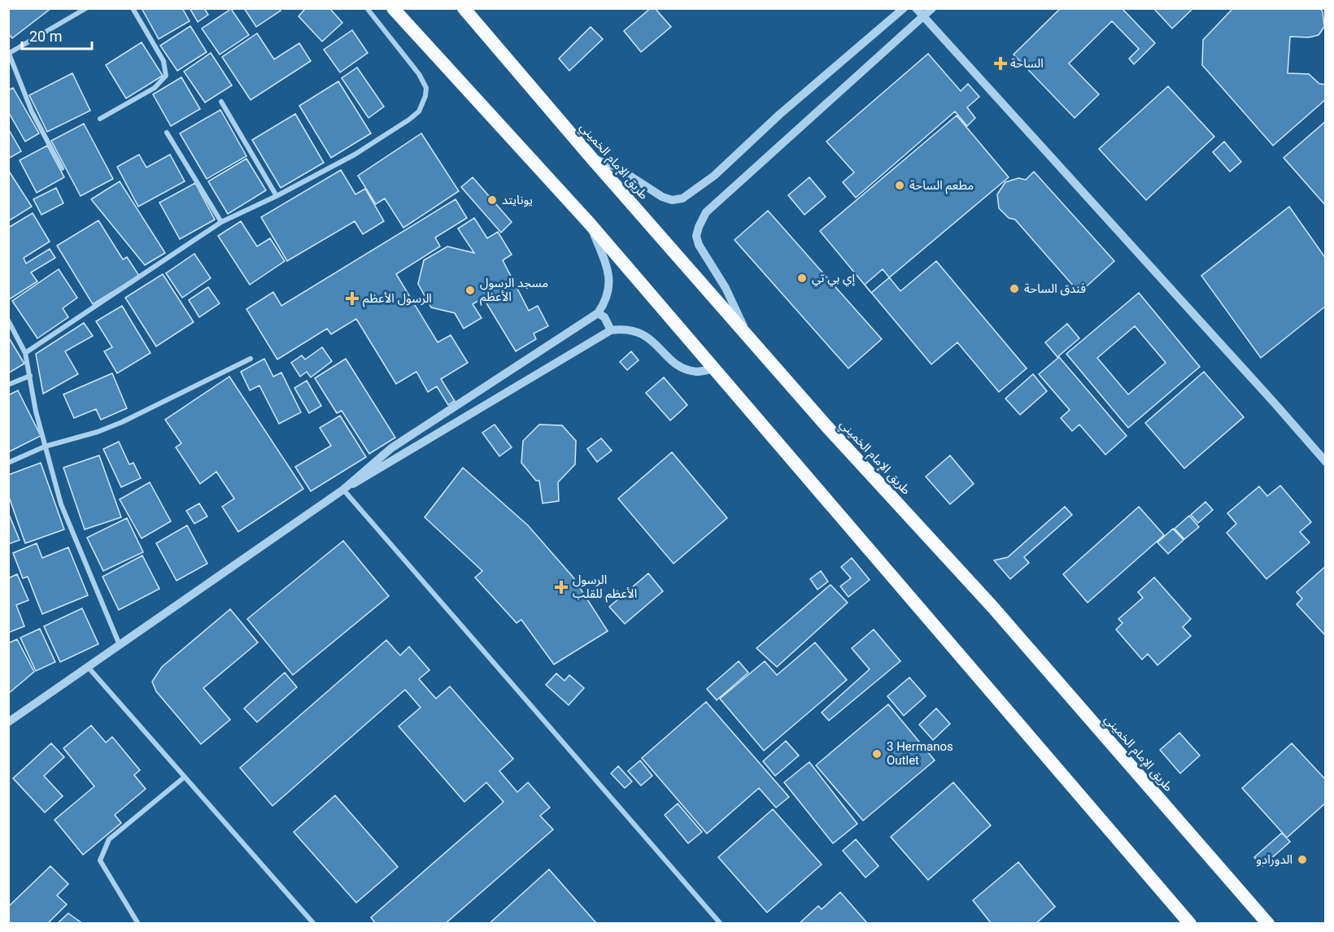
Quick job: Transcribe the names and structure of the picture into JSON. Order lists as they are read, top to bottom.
{
  "streets": {
    "highway": ["طريق الإمام الخميني"]
  },
  "places": {
    "health": ["الساحة", "الرسول الأعظم", "الرسول الأعظم للقلب"],
    "other": [
      "مطعم الساحة",
      "يونايتد",
      "إي بي تي",
      "فندق الساحة",
      "مسجد الرسول الأعظم",
      "3 Hermanos Outlet",
      "الدورادو"
    ]
  },
  "scale_bar": "20 m"
}
